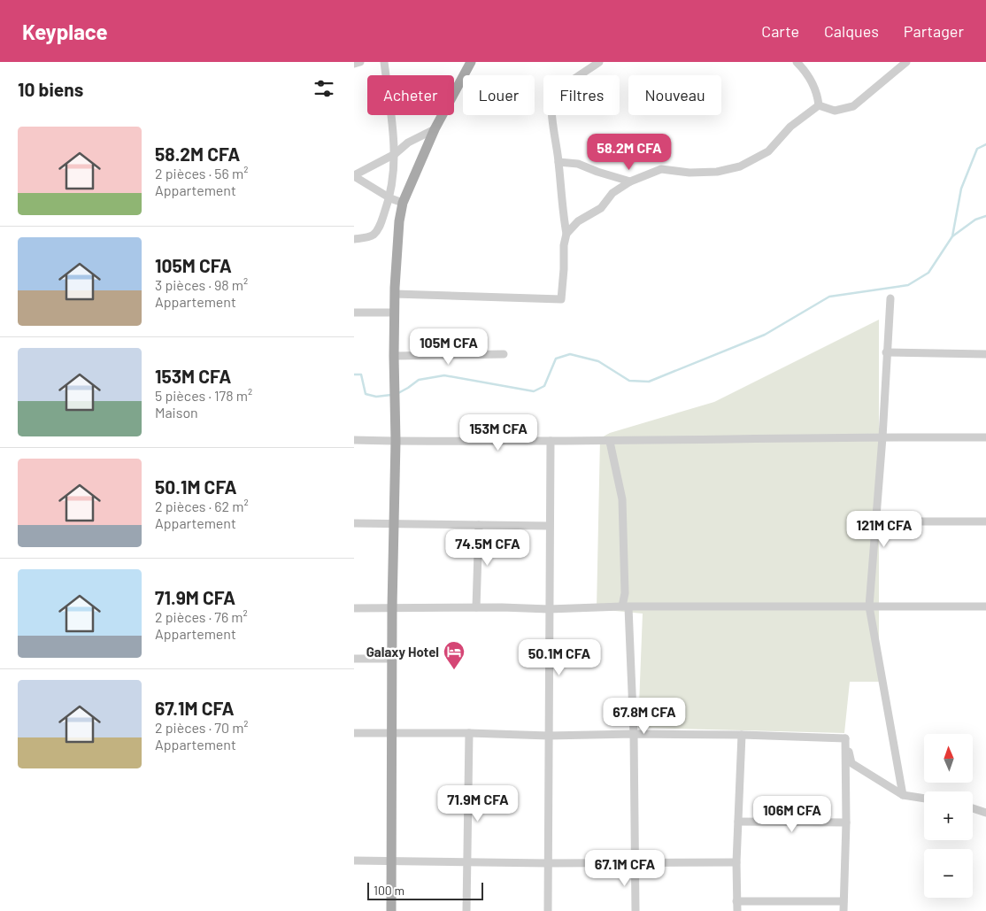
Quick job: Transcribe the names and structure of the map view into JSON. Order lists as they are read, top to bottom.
{
  "places": {
    "hotel": ["Galaxy Hotel"]
  },
  "scale_bar": "100 m",
  "north": "top",
  "page": {
    "header": "Keyplace",
    "nav": ["Carte", "Calques", "Partager"],
    "heading": "10 biens",
    "chip": [
      "Acheter",
      "Louer",
      "Filtres",
      "Nouveau"
    ],
    "list": [
      {
        "name": "58.2M CFA",
        "note": "2 pièces · 56 m² · Appartement"
      },
      {
        "name": "105M CFA",
        "note": "3 pièces · 98 m² · Appartement"
      },
      {
        "name": "153M CFA",
        "note": "5 pièces · 178 m² · Maison"
      },
      {
        "name": "50.1M CFA",
        "note": "2 pièces · 62 m² · Appartement"
      },
      {
        "name": "71.9M CFA",
        "note": "2 pièces · 76 m² · Appartement"
      },
      {
        "name": "67.1M CFA",
        "note": "2 pièces · 70 m² · Appartement"
      }
    ],
    "price": [
      "58.2M CFA",
      "105M CFA",
      "153M CFA",
      "121M CFA",
      "74.5M CFA",
      "50.1M CFA",
      "67.8M CFA",
      "71.9M CFA",
      "106M CFA",
      "67.1M CFA"
    ],
    "map_buttons": ["+", "−"],
    "scale": "100 m"
  }
}
